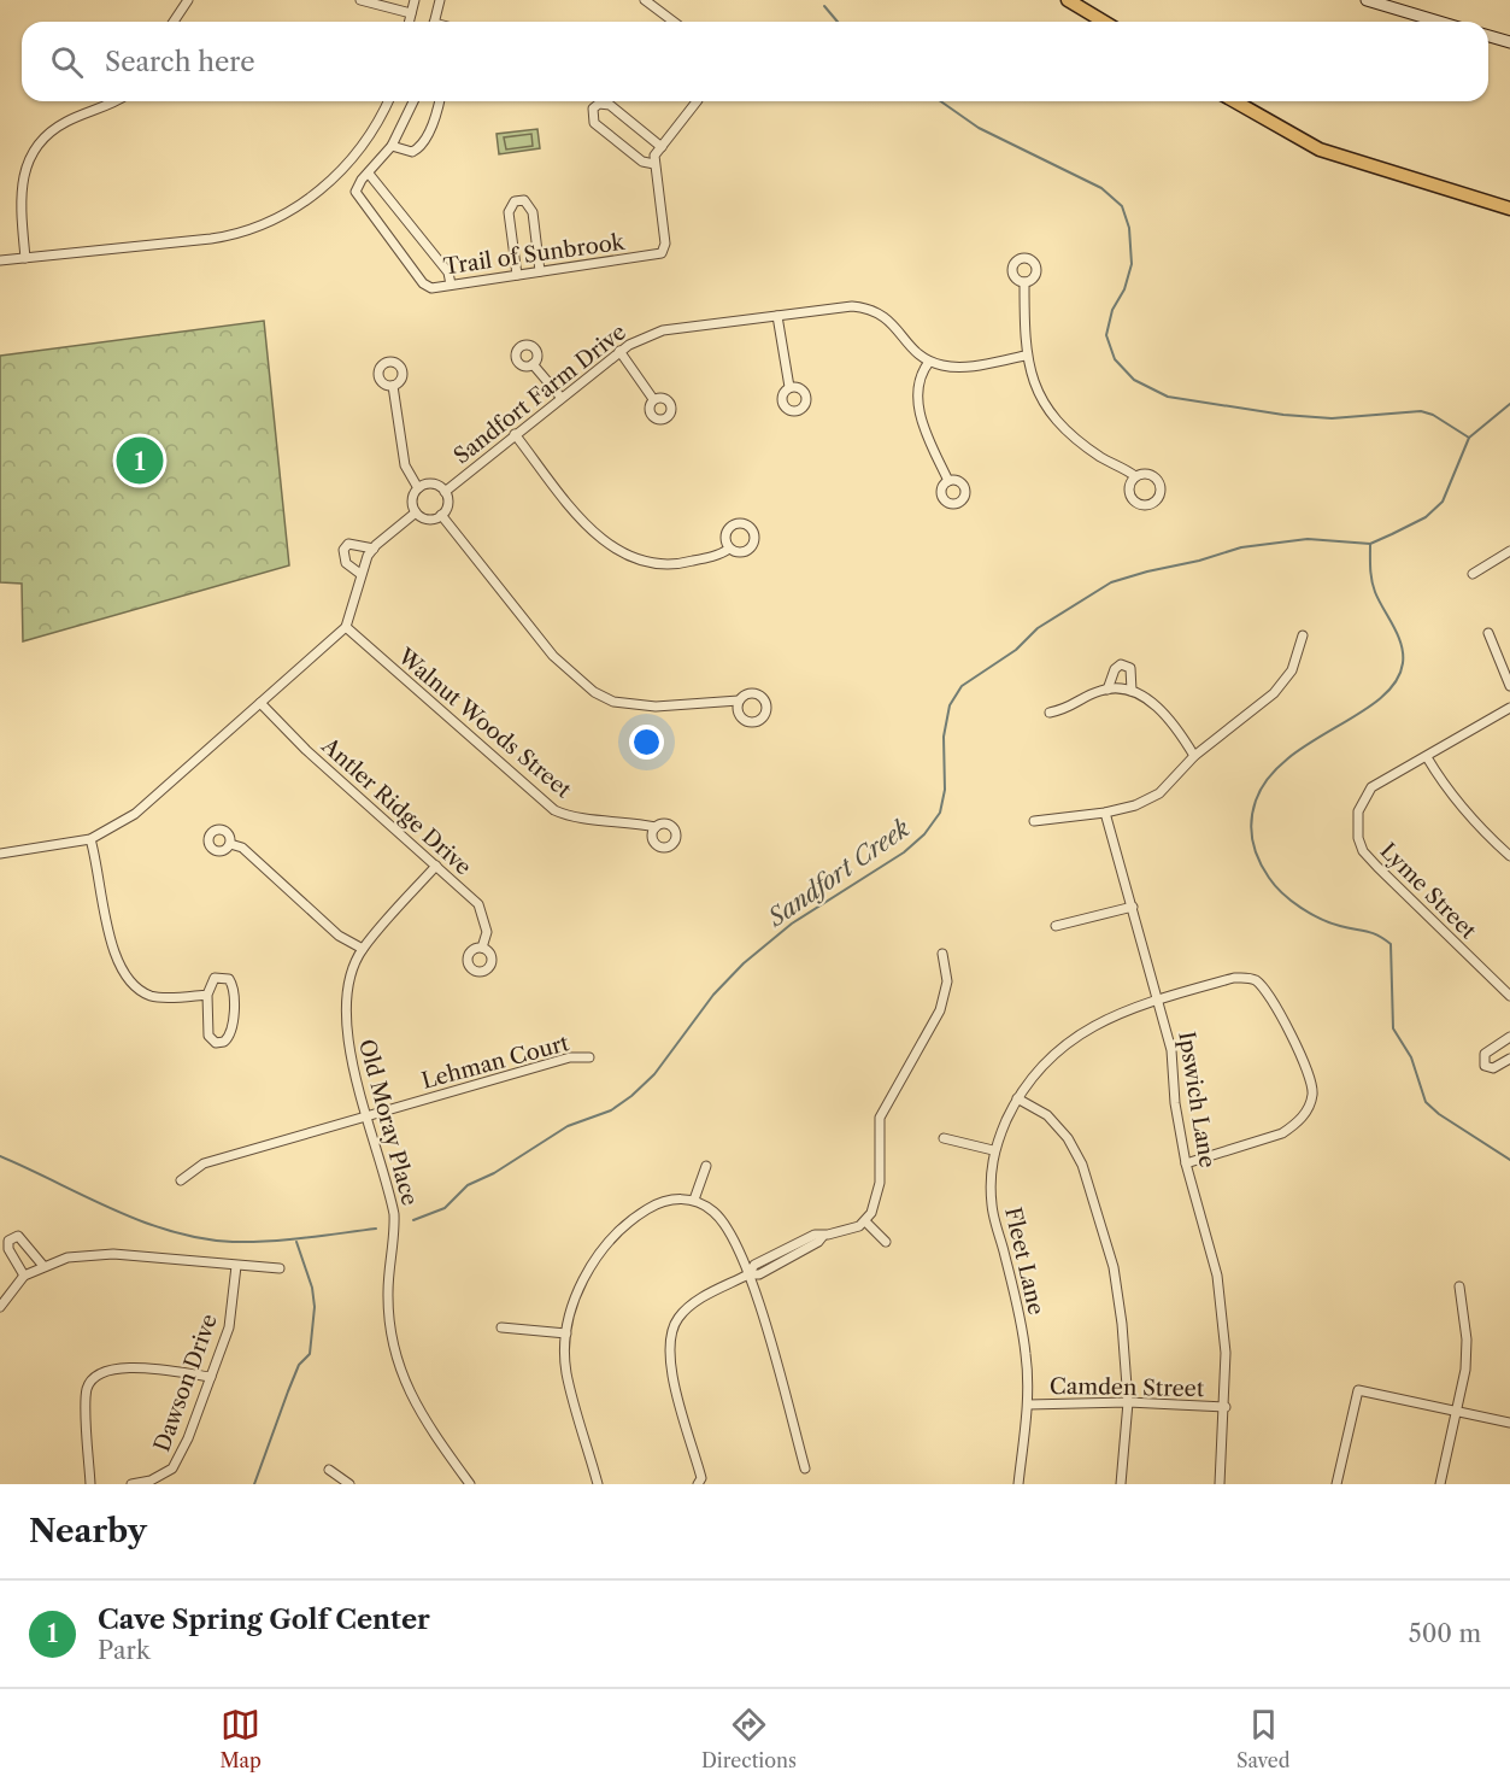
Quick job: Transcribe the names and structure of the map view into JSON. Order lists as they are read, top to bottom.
{
  "streets": {
    "street": [
      "Trail of Sunbrook",
      "Sandfort Farm Drive",
      "Walnut Woods Street",
      "Antler Ridge Drive",
      "Lyme Street",
      "Lehman Court",
      "Ipswich Lane",
      "Old Moray Place",
      "Fleet Lane",
      "Dawson Drive",
      "Camden Street"
    ]
  },
  "crossings": [
    ["Antler Ridge Drive", "Old Moray Place"],
    ["Lehman Court", "Old Moray Place"],
    ["Ipswich Lane", "Fleet Lane"],
    ["Ipswich Lane", "Camden Street"],
    ["Fleet Lane", "Camden Street"]
  ],
  "water": ["Sandfort Creek"],
  "page": {
    "search": "Search here",
    "pins": "1",
    "heading": "Nearby",
    "list": [
      {
        "mark": "1",
        "name": "Cave Spring Golf Center",
        "note": "Park",
        "value": "500 m"
      }
    ],
    "nav": ["Map", "Directions", "Saved"]
  }
}
